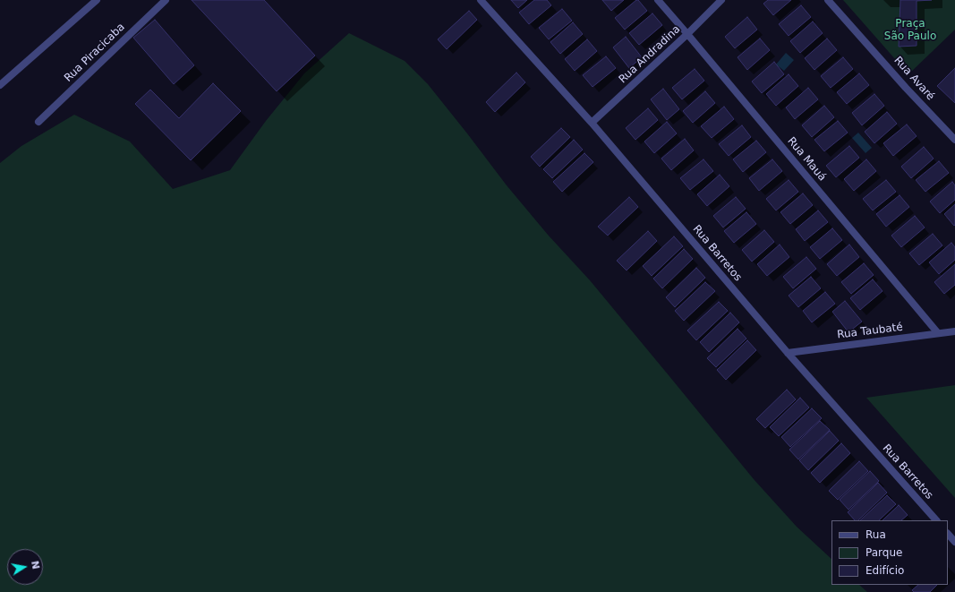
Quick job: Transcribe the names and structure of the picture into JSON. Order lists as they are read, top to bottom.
{
  "streets": {
    "street": [
      "Rua Piracicaba",
      "Rua Andradina",
      "Rua Avaré",
      "Rua Mauá",
      "Rua Barretos",
      "Rua Taubaté"
    ]
  },
  "crossings": [
    ["Rua Andradina", "Rua Mauá"],
    ["Rua Andradina", "Rua Barretos"],
    ["Rua Mauá", "Rua Taubaté"],
    ["Rua Barretos", "Rua Taubaté"]
  ],
  "parks": ["Praça São Paulo"],
  "legend": ["Rua", "Parque", "Edifício"],
  "north": "right"
}
